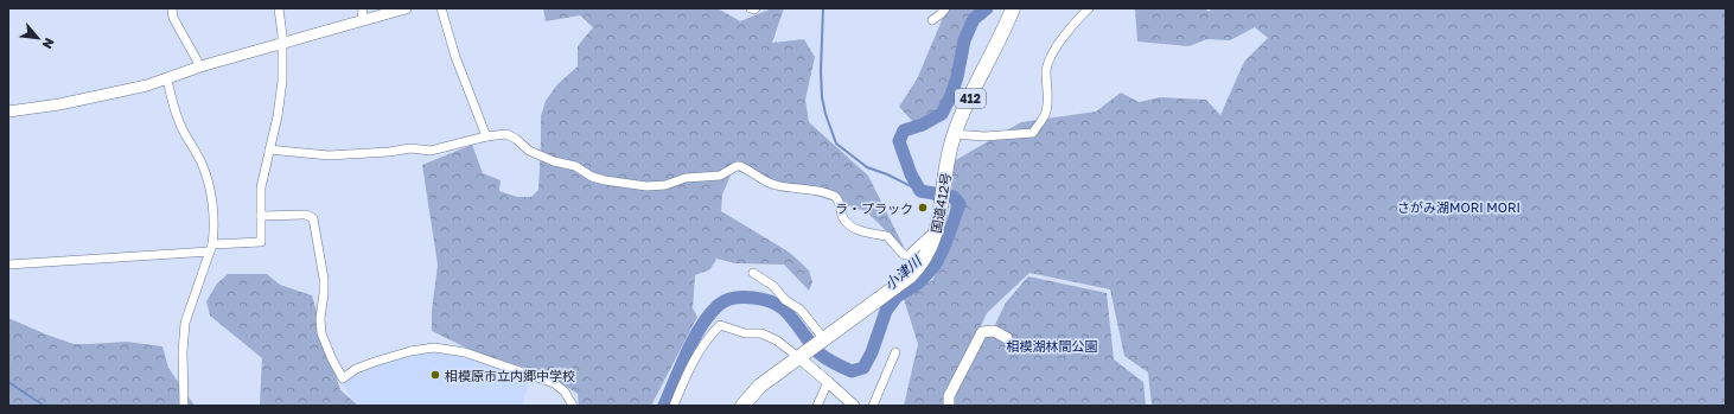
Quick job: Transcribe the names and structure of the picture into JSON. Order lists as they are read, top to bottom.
{
  "streets": {
    "highway": ["412", "国道412号"]
  },
  "water": ["小津川"],
  "parks": ["さがみ湖MORI MORI", "相模湖林間公園"],
  "places": ["ラ・プラック", "相模原市立内郷中学校"],
  "north": "bottom right"
}
